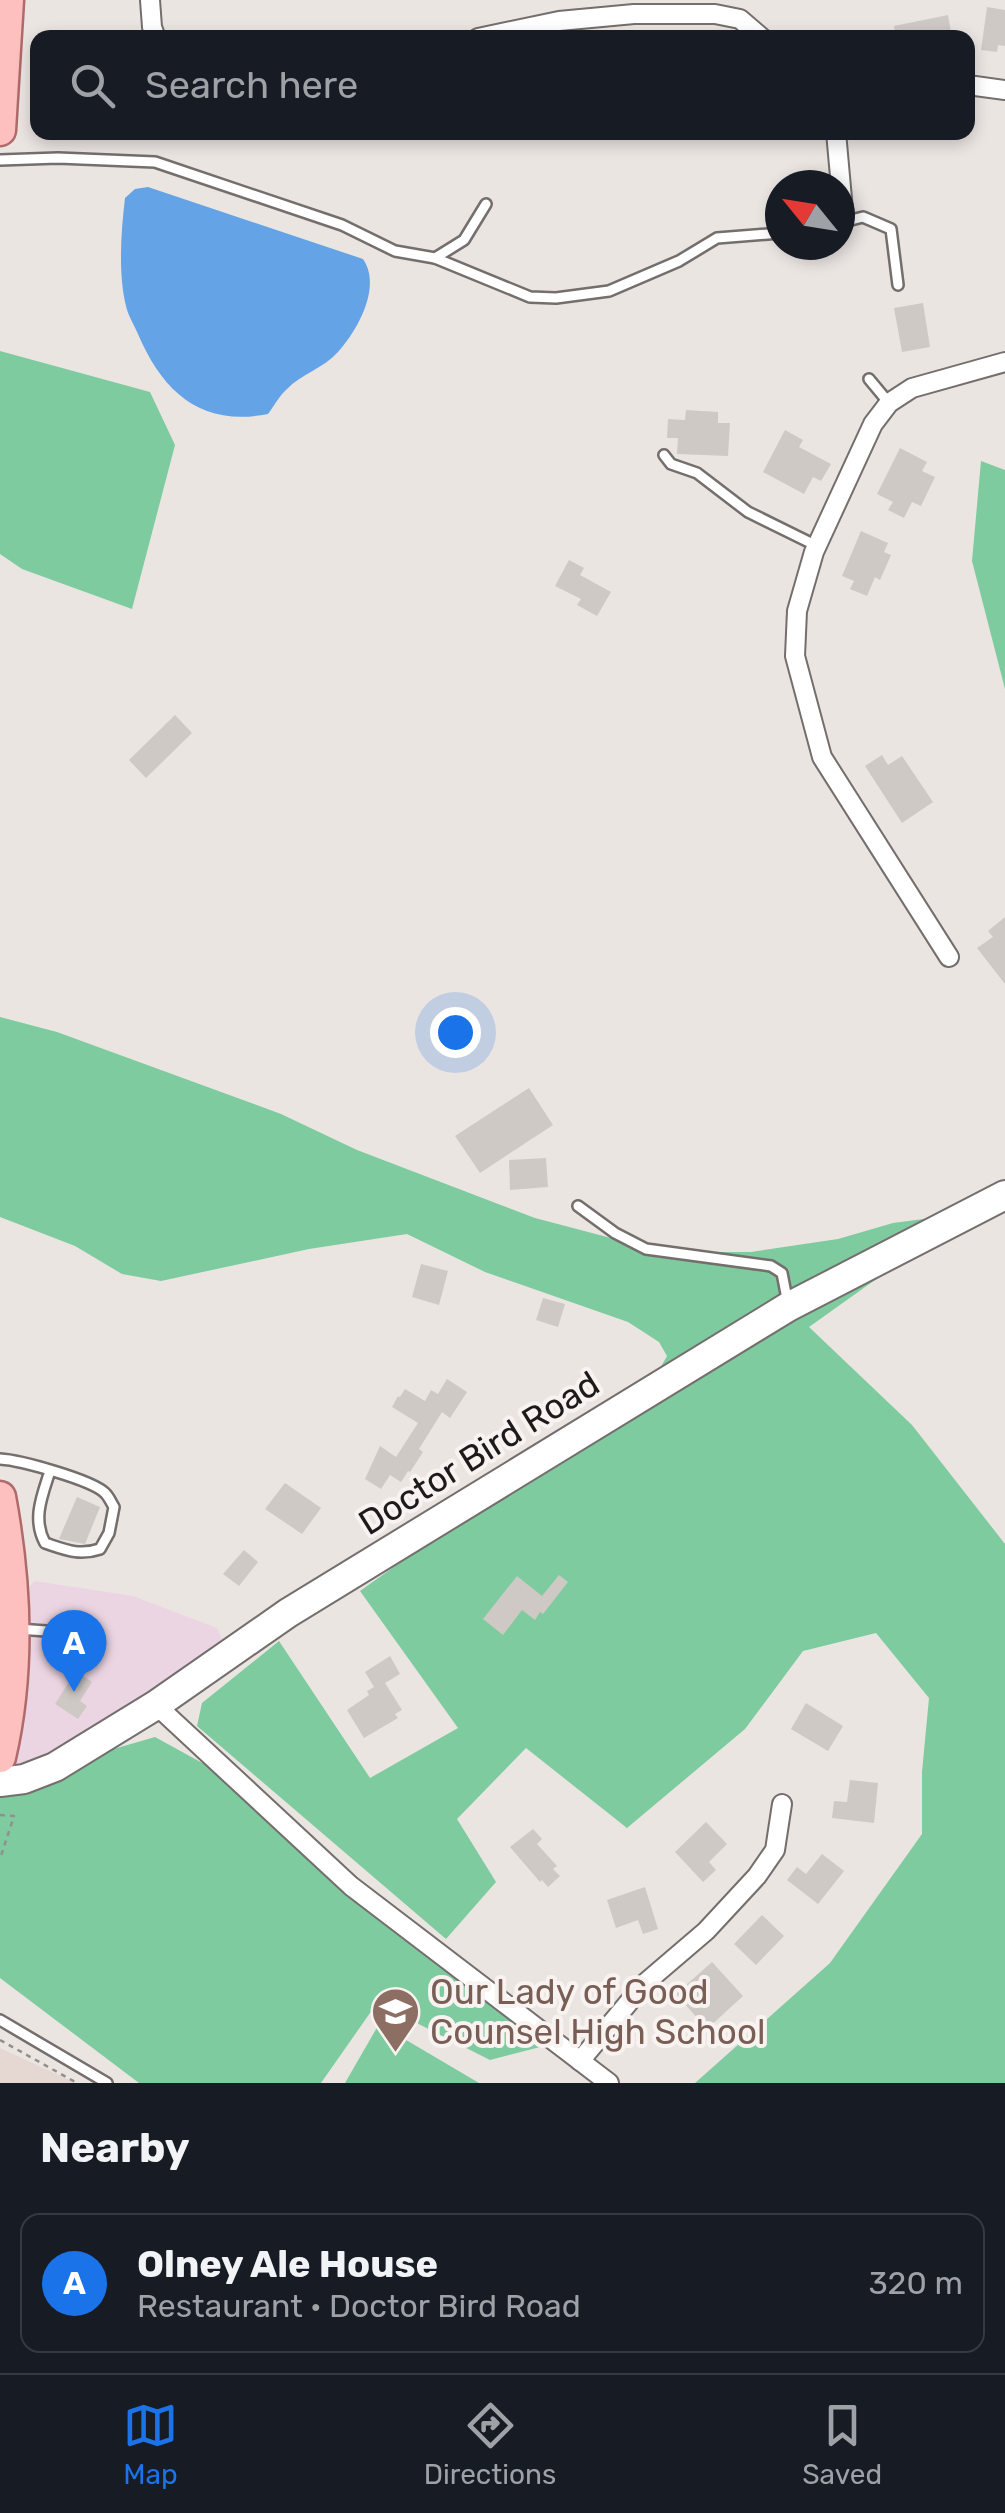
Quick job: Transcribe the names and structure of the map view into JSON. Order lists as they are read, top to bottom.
{
  "streets": {
    "main road": ["Doctor Bird Road"]
  },
  "places": {
    "school or university": ["Our Lady of Good Counsel High School"]
  },
  "north": "top left",
  "page": {
    "search": "Search here",
    "pins": "A",
    "heading": "Nearby",
    "list": [
      {
        "mark": "A",
        "name": "Olney Ale House",
        "note": "Restaurant · Doctor Bird Road",
        "value": "320 m"
      }
    ],
    "nav": ["Map", "Directions", "Saved"]
  }
}
